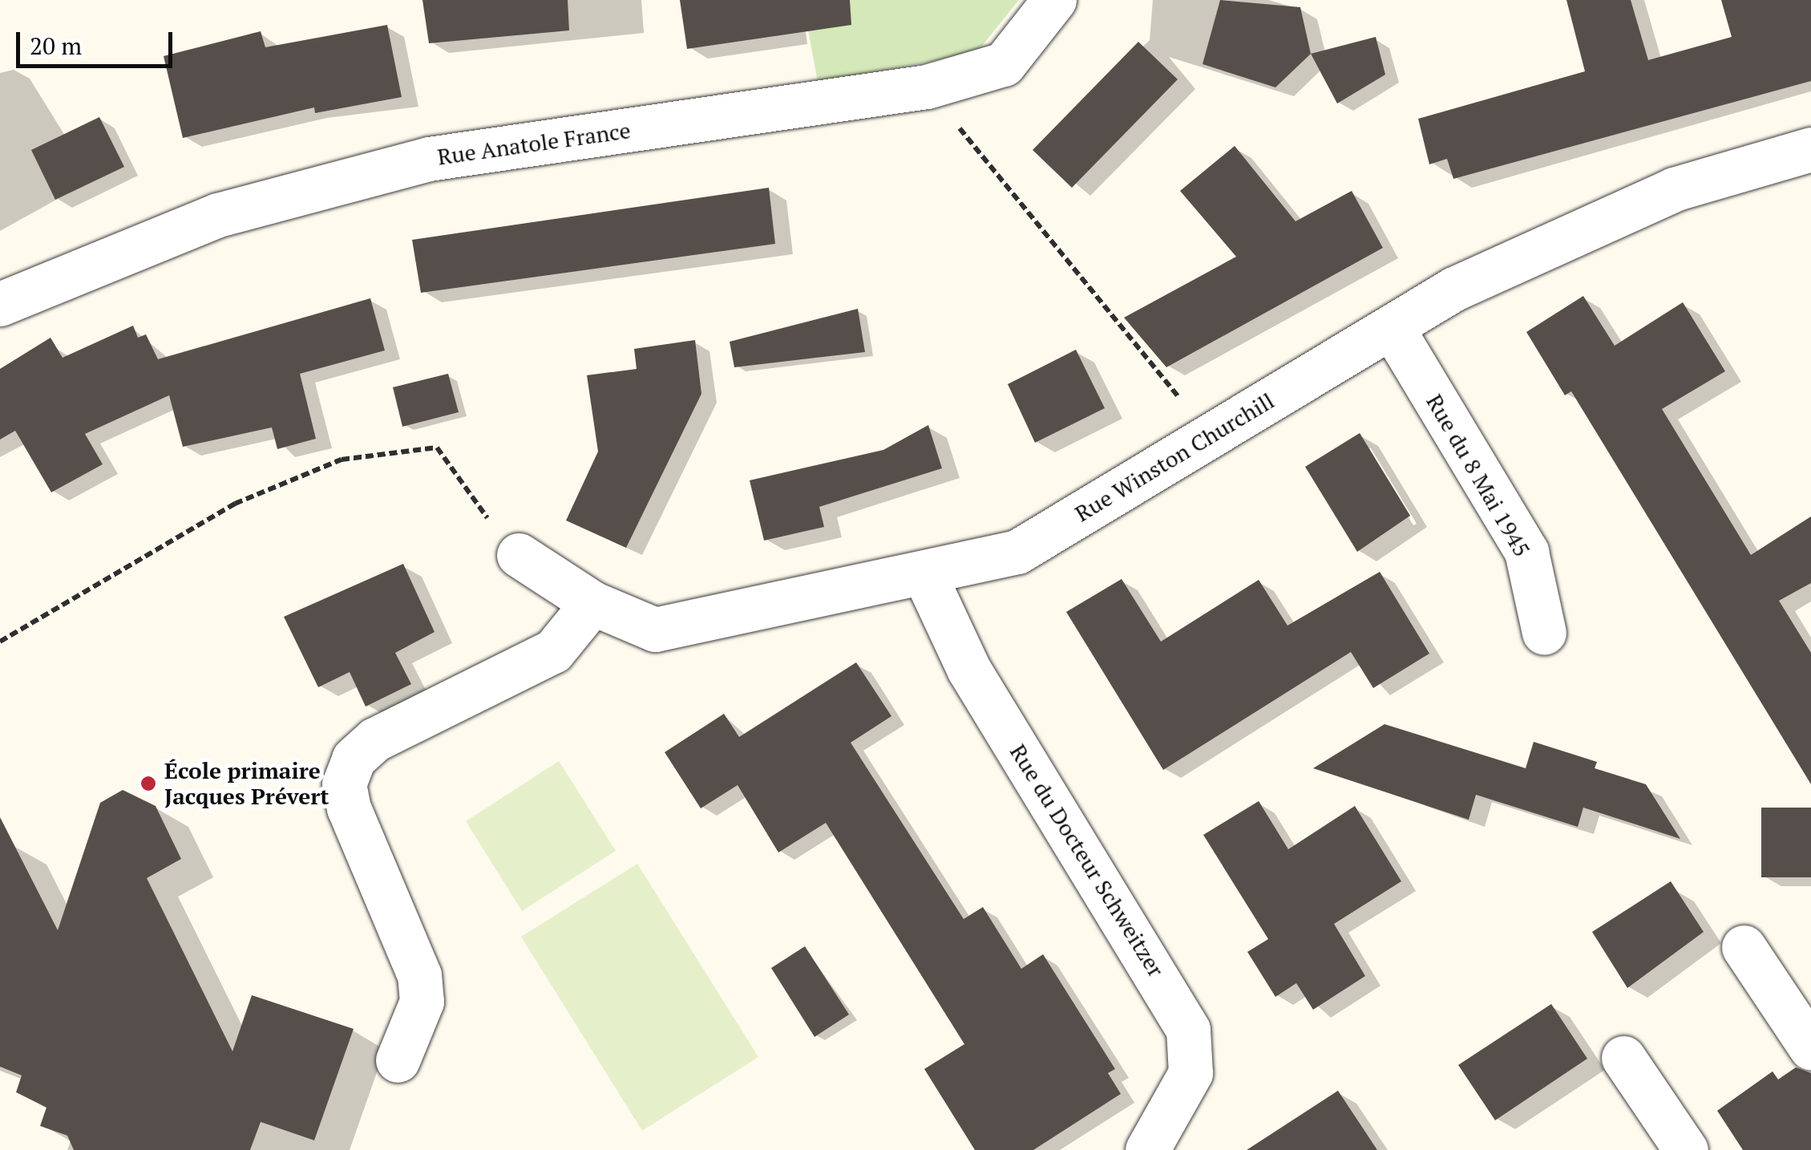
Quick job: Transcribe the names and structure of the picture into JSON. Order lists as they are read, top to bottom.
{
  "streets": {
    "street": [
      "Rue Anatole France",
      "Rue Winston Churchill",
      "Rue du 8 Mai 1945",
      "Rue du Docteur Schweitzer"
    ]
  },
  "crossings": [
    ["Rue Winston Churchill", "Rue du 8 Mai 1945"],
    ["Rue Winston Churchill", "Rue du Docteur Schweitzer"]
  ],
  "places": ["École primaire Jacques Prévert"],
  "scale_bar": "20 m"
}
